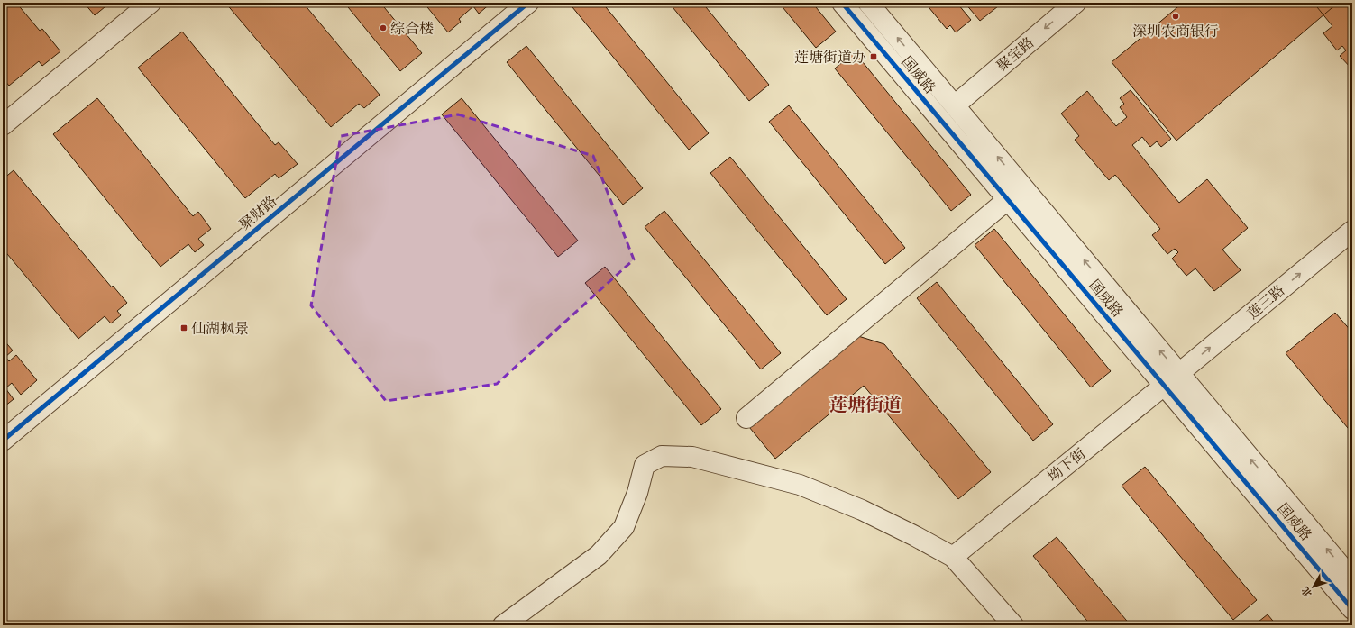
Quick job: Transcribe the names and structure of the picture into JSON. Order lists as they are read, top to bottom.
{
  "streets": {
    "street": [
      "聚宝路",
      "国威路",
      "聚财路",
      "莲三路",
      "坳下街"
    ]
  },
  "crossings": [
    ["聚宝路", "国威路"],
    ["国威路", "莲三路"],
    ["国威路", "坳下街"],
    ["莲三路", "坳下街"]
  ],
  "one_way": ["聚宝路", "莲三路"],
  "districts": ["莲塘街道"],
  "places": {
    "other": ["深圳农商银行", "综合楼"],
    "transit": ["莲塘街道办", "仙湖枫景"]
  },
  "north": "bottom left"
}
